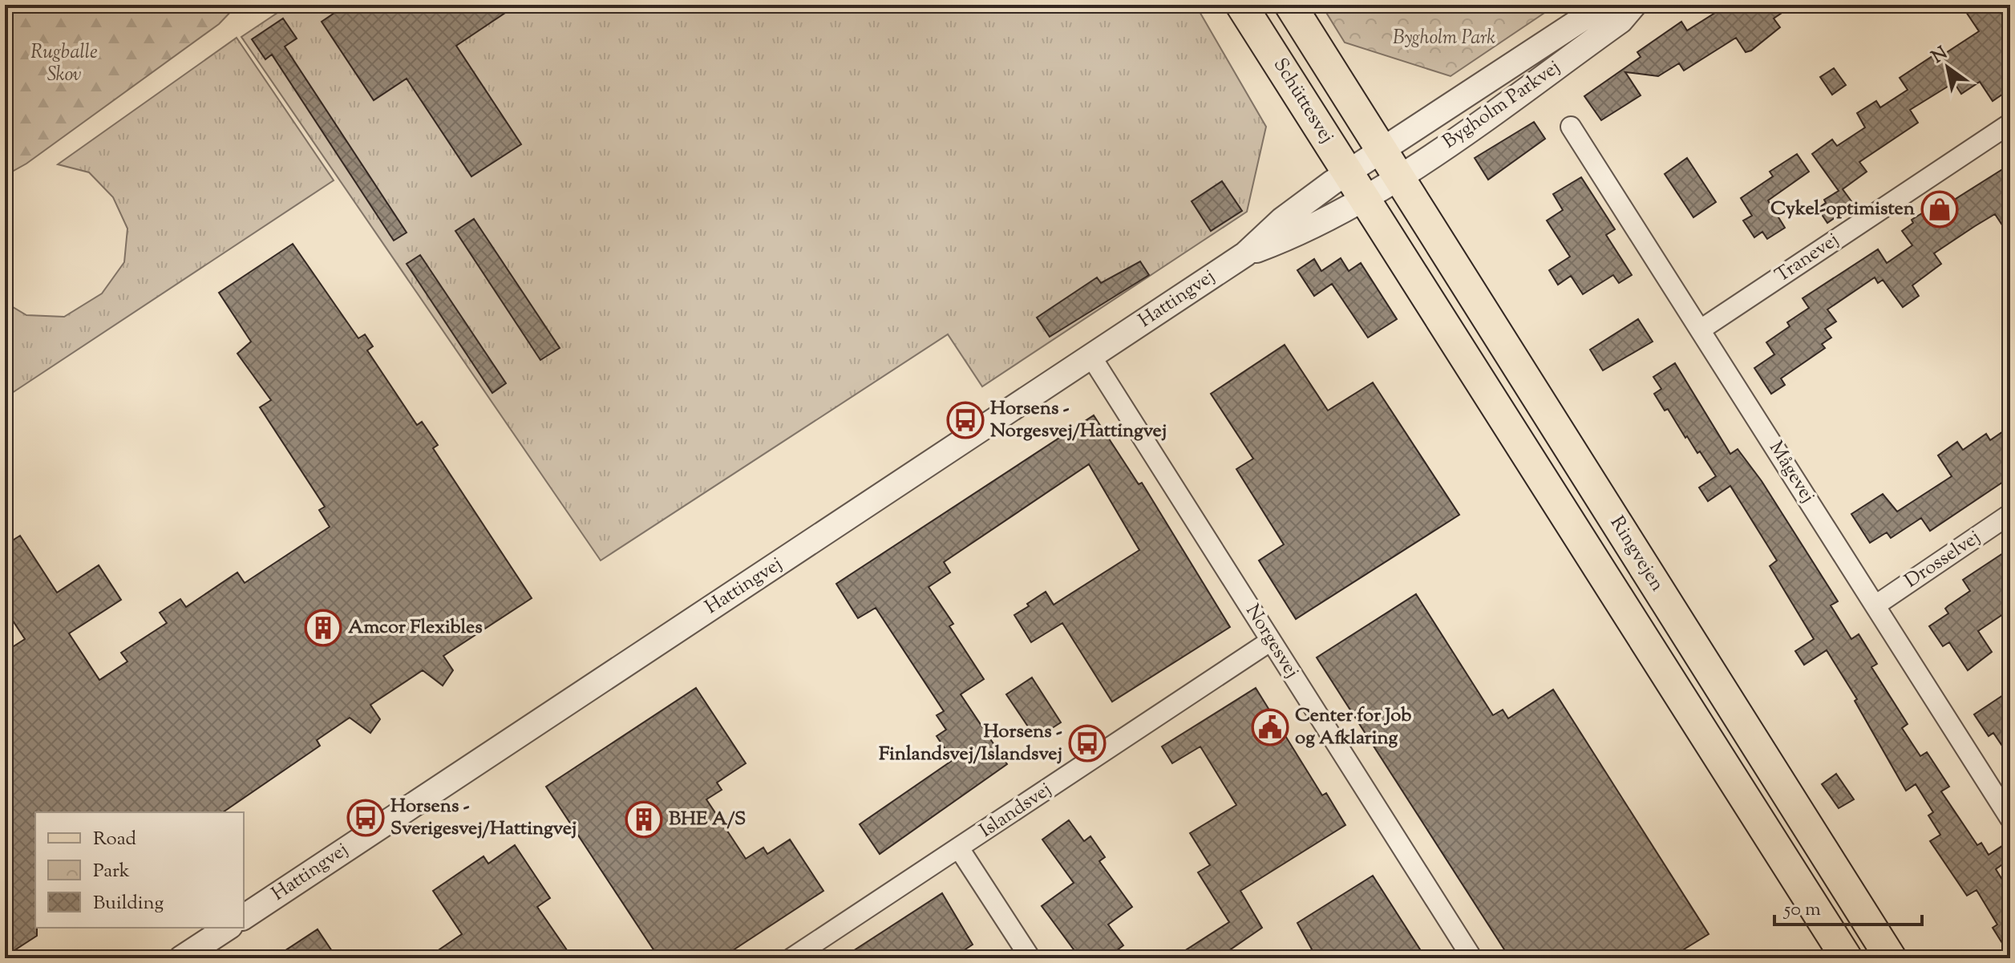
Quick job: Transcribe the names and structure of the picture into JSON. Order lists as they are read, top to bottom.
{
  "streets": {
    "main road": ["Schüttesvej", "Ringvejen"],
    "street": [
      "Bygholm Parkvej",
      "Tranevej",
      "Hattingvej",
      "Mågevej",
      "Drosselvej",
      "Norgesvej",
      "Islandsvej"
    ]
  },
  "crossings": [
    ["Schüttesvej", "Bygholm Parkvej"],
    ["Schüttesvej", "Hattingvej"],
    ["Schüttesvej", "Ringvejen"],
    ["Bygholm Parkvej", "Hattingvej"],
    ["Bygholm Parkvej", "Ringvejen"],
    ["Tranevej", "Mågevej"],
    ["Hattingvej", "Ringvejen"],
    ["Hattingvej", "Norgesvej"],
    ["Mågevej", "Drosselvej"],
    ["Norgesvej", "Islandsvej"]
  ],
  "parks": ["Bygholm Park", "Rugballe Skov"],
  "places": {
    "shop": ["Cykel-optimisten"],
    "bus stop": ["Horsens - Norgesvej/Hattingvej", "Horsens - Finlandsvej/Islandsvej", "Horsens - Sverigesvej/Hattingvej"],
    "building": ["Amcor Flexibles", "BHE A/S"],
    "public building": ["Center for Job og Afklaring"]
  },
  "legend": ["Road", "Park", "Building"],
  "scale_bar": "50 m",
  "north": "top left"
}
